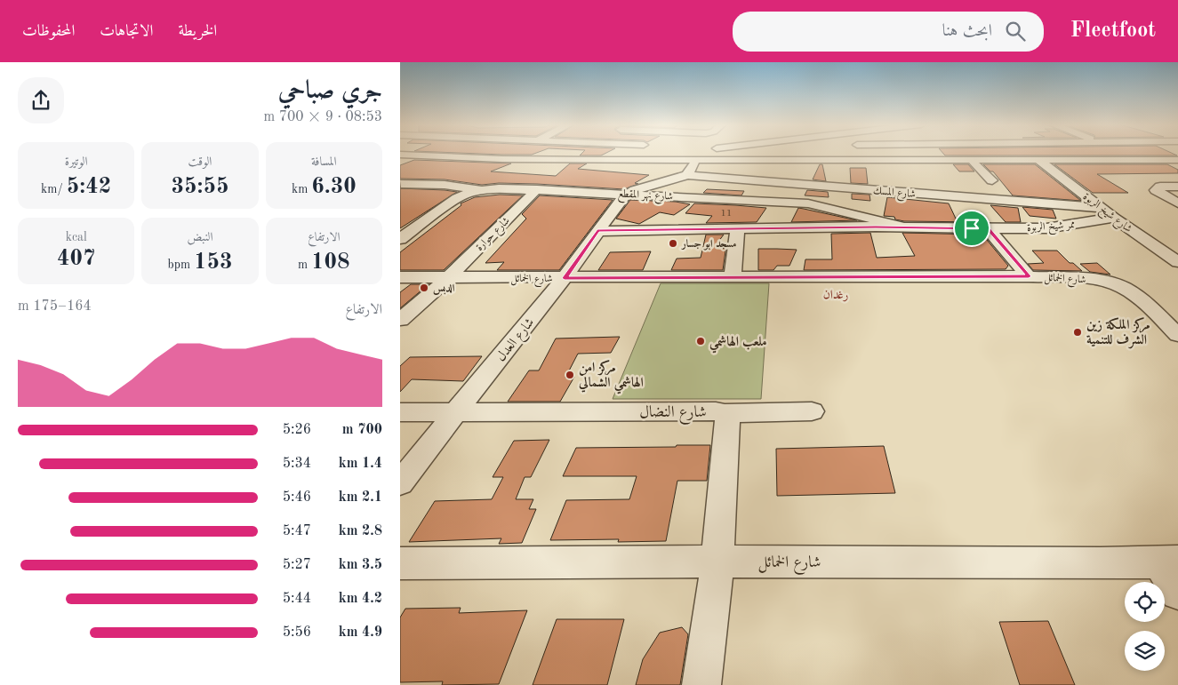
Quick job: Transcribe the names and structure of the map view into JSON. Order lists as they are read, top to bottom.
{
  "streets": {
    "street": [
      "شارع المسك",
      "شارع نهر المقطع",
      "شارع شيخ الربوة",
      "ممر شيخ الربوة",
      "شارع حوارة",
      "شارع الخمائل",
      "شارع العدل",
      "شارع النضال"
    ]
  },
  "crossings": [
    ["شارع المسك", "شارع شيخ الربوة"],
    ["شارع نهر المقطع", "ممر شيخ الربوة"],
    ["شارع نهر المقطع", "شارع حوارة"],
    ["شارع نهر المقطع", "شارع العدل"],
    ["شارع شيخ الربوة", "ممر شيخ الربوة"],
    ["شارع حوارة", "شارع الخمائل"],
    ["شارع الخمائل", "شارع العدل"],
    ["شارع الخمائل", "شارع النضال"],
    ["شارع العدل", "شارع النضال"]
  ],
  "districts": ["رغدان"],
  "places": [
    "مسجد ابو جسار",
    "الدبس",
    "مركز الملكة زين الشرف للتنمية",
    "ملعب الهاشمي",
    "مركز امن الهاشمي الشمالي"
  ],
  "house_numbers": ["11"],
  "page": {
    "header": "Fleetfoot",
    "search": "ابحث هنا",
    "nav": ["الخريطة", "الاتجاهات", "المحفوظات"],
    "heading": ["جري صباحي", "08:53 · 9 × 700 m"],
    "stats": [
      ["المسافة", "6.30 km"],
      ["الوقت", "35:55"],
      ["الوتيرة", "5:42 /km"],
      ["الارتفاع", "108 m"],
      ["النبض", "153 bpm"],
      ["kcal", "407"]
    ],
    "chart": ["الارتفاع", "164–175 m"],
    "list": [
      {
        "name": "700 m",
        "note": "5:26"
      },
      {
        "name": "1.4 km",
        "note": "5:34"
      },
      {
        "name": "2.1 km",
        "note": "5:46"
      },
      {
        "name": "2.8 km",
        "note": "5:47"
      },
      {
        "name": "3.5 km",
        "note": "5:27"
      },
      {
        "name": "4.2 km",
        "note": "5:44"
      },
      {
        "name": "4.9 km",
        "note": "5:56"
      }
    ]
  }
}
